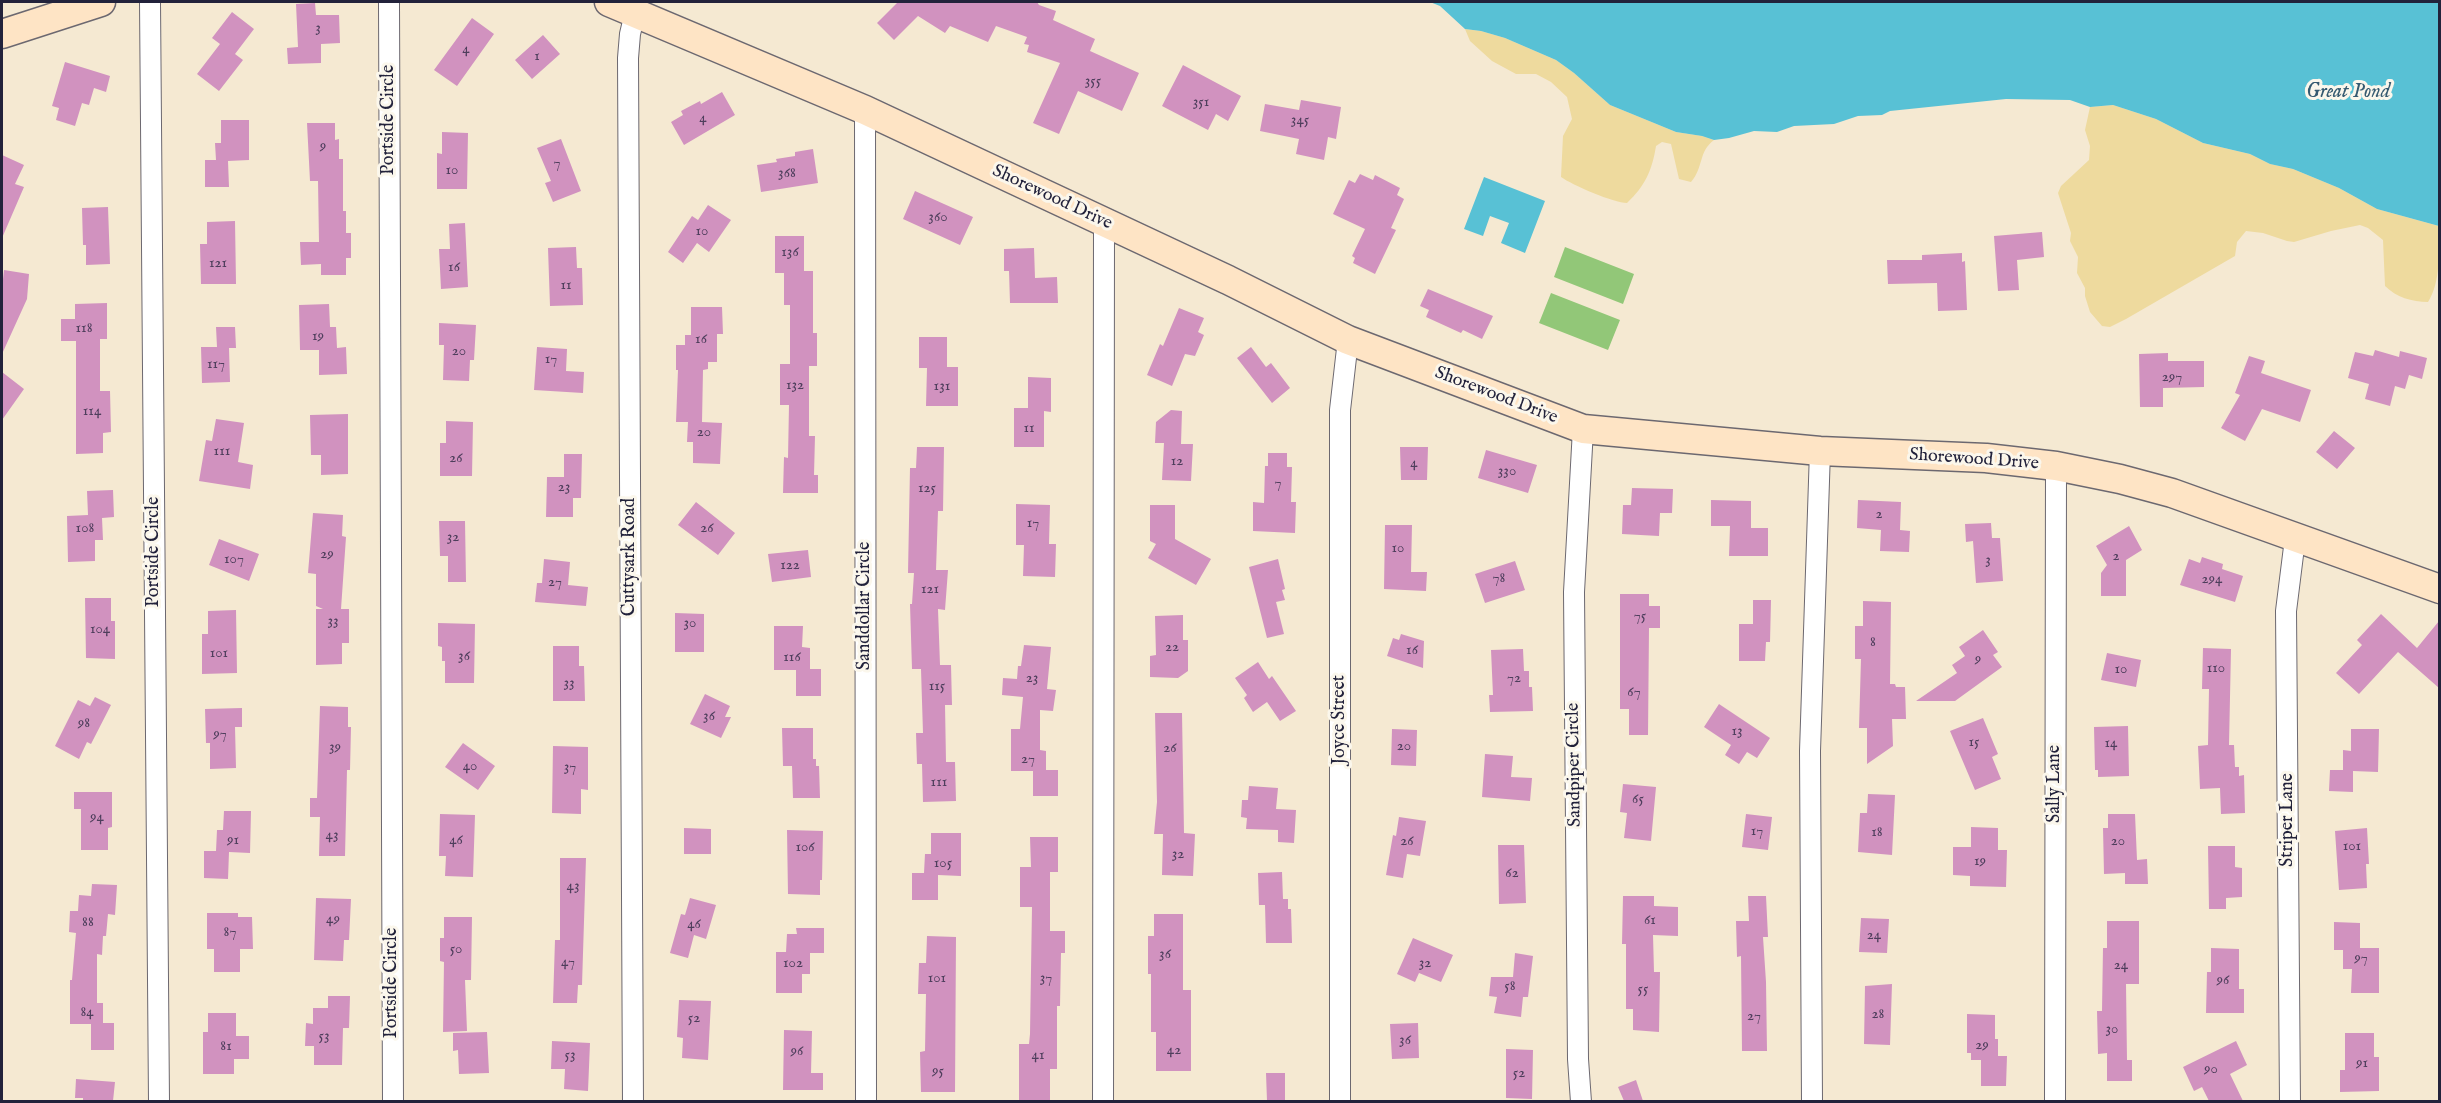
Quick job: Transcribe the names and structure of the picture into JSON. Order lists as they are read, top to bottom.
{
  "streets": {
    "street": [
      "Portside Circle",
      "Shorewood Drive",
      "Cuttysark Road",
      "Sanddollar Circle",
      "Joyce Street",
      "Sandpiper Circle",
      "Sally Lane",
      "Striper Lane"
    ]
  },
  "crossings": [
    ["Shorewood Drive", "Cuttysark Road"],
    ["Shorewood Drive", "Sanddollar Circle"],
    ["Shorewood Drive", "Joyce Street"],
    ["Shorewood Drive", "Sandpiper Circle"],
    ["Shorewood Drive", "Sally Lane"],
    ["Shorewood Drive", "Striper Lane"]
  ],
  "water": ["Great Pond"],
  "house_numbers": [
    "3",
    "4",
    "1",
    "355",
    "351",
    "4",
    "345",
    "9",
    "7",
    "10",
    "368",
    "360",
    "10",
    "136",
    "121",
    "16",
    "11",
    "118",
    "19",
    "16",
    "20",
    "17",
    "117",
    "297",
    "132",
    "131",
    "114",
    "11",
    "20",
    "111",
    "26",
    "12",
    "4",
    "330",
    "7",
    "23",
    "125",
    "2",
    "17",
    "108",
    "26",
    "32",
    "10",
    "29",
    "2",
    "107",
    "3",
    "122",
    "78",
    "294",
    "27",
    "121",
    "75",
    "33",
    "30",
    "104",
    "8",
    "22",
    "16",
    "101",
    "36",
    "116",
    "9",
    "110",
    "10",
    "23",
    "72",
    "33",
    "115",
    "67",
    "36",
    "98",
    "13",
    "97",
    "15",
    "14",
    "20",
    "39",
    "26",
    "27",
    "40",
    "37",
    "111",
    "65",
    "94",
    "17",
    "18",
    "43",
    "91",
    "46",
    "26",
    "20",
    "101",
    "106",
    "32",
    "19",
    "105",
    "62",
    "43",
    "49",
    "61",
    "88",
    "46",
    "87",
    "24",
    "50",
    "36",
    "97",
    "47",
    "102",
    "32",
    "24",
    "101",
    "37",
    "96",
    "58",
    "55",
    "84",
    "28",
    "27",
    "52",
    "30",
    "53",
    "36",
    "29",
    "81",
    "42",
    "96",
    "53",
    "41",
    "91",
    "90",
    "95",
    "52"
  ]
}
